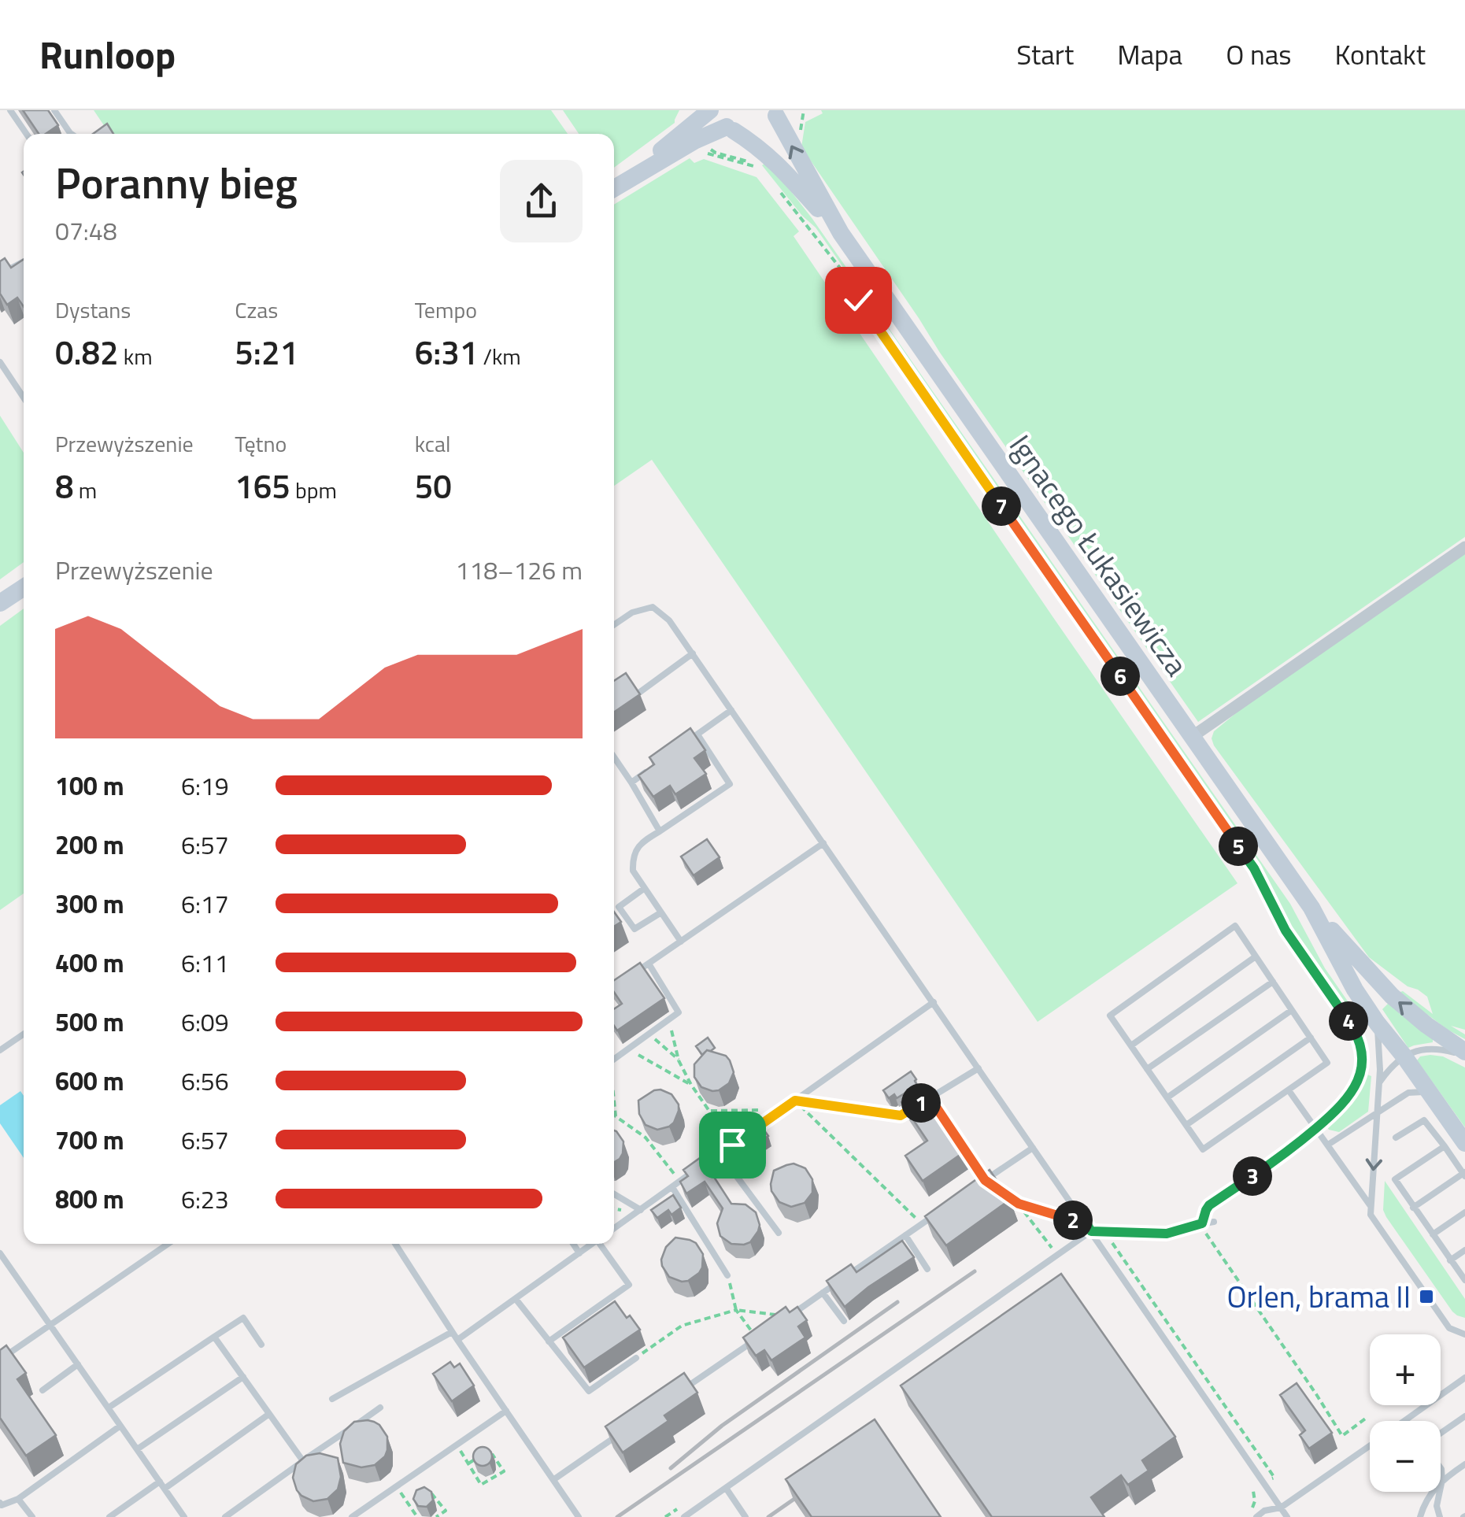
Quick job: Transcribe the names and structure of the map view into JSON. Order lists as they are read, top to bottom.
{
  "streets": {
    "main road": ["Ignacego Łukasiewicza"]
  },
  "places": {
    "transit": ["Orlen, brama II"]
  },
  "page": {
    "header": "Runloop",
    "nav": [
      "Start",
      "Mapa",
      "O nas",
      "Kontakt"
    ],
    "heading": ["Poranny bieg", "07:48"],
    "stats": [
      ["Dystans", "0.82 km"],
      ["Czas", "5:21"],
      ["Tempo", "6:31 /km"],
      ["Przewyższenie", "8 m"],
      ["Tętno", "165 bpm"],
      ["kcal", "50"]
    ],
    "pins": [
      "7",
      "6",
      "5",
      "4",
      "1",
      "3",
      "2"
    ],
    "chart": ["Przewyższenie", "118–126 m"],
    "list": [
      {
        "name": "100 m",
        "note": "6:19"
      },
      {
        "name": "200 m",
        "note": "6:57"
      },
      {
        "name": "300 m",
        "note": "6:17"
      },
      {
        "name": "400 m",
        "note": "6:11"
      },
      {
        "name": "500 m",
        "note": "6:09"
      },
      {
        "name": "600 m",
        "note": "6:56"
      },
      {
        "name": "700 m",
        "note": "6:57"
      },
      {
        "name": "800 m",
        "note": "6:23"
      }
    ],
    "map_buttons": ["+", "−"]
  }
}
